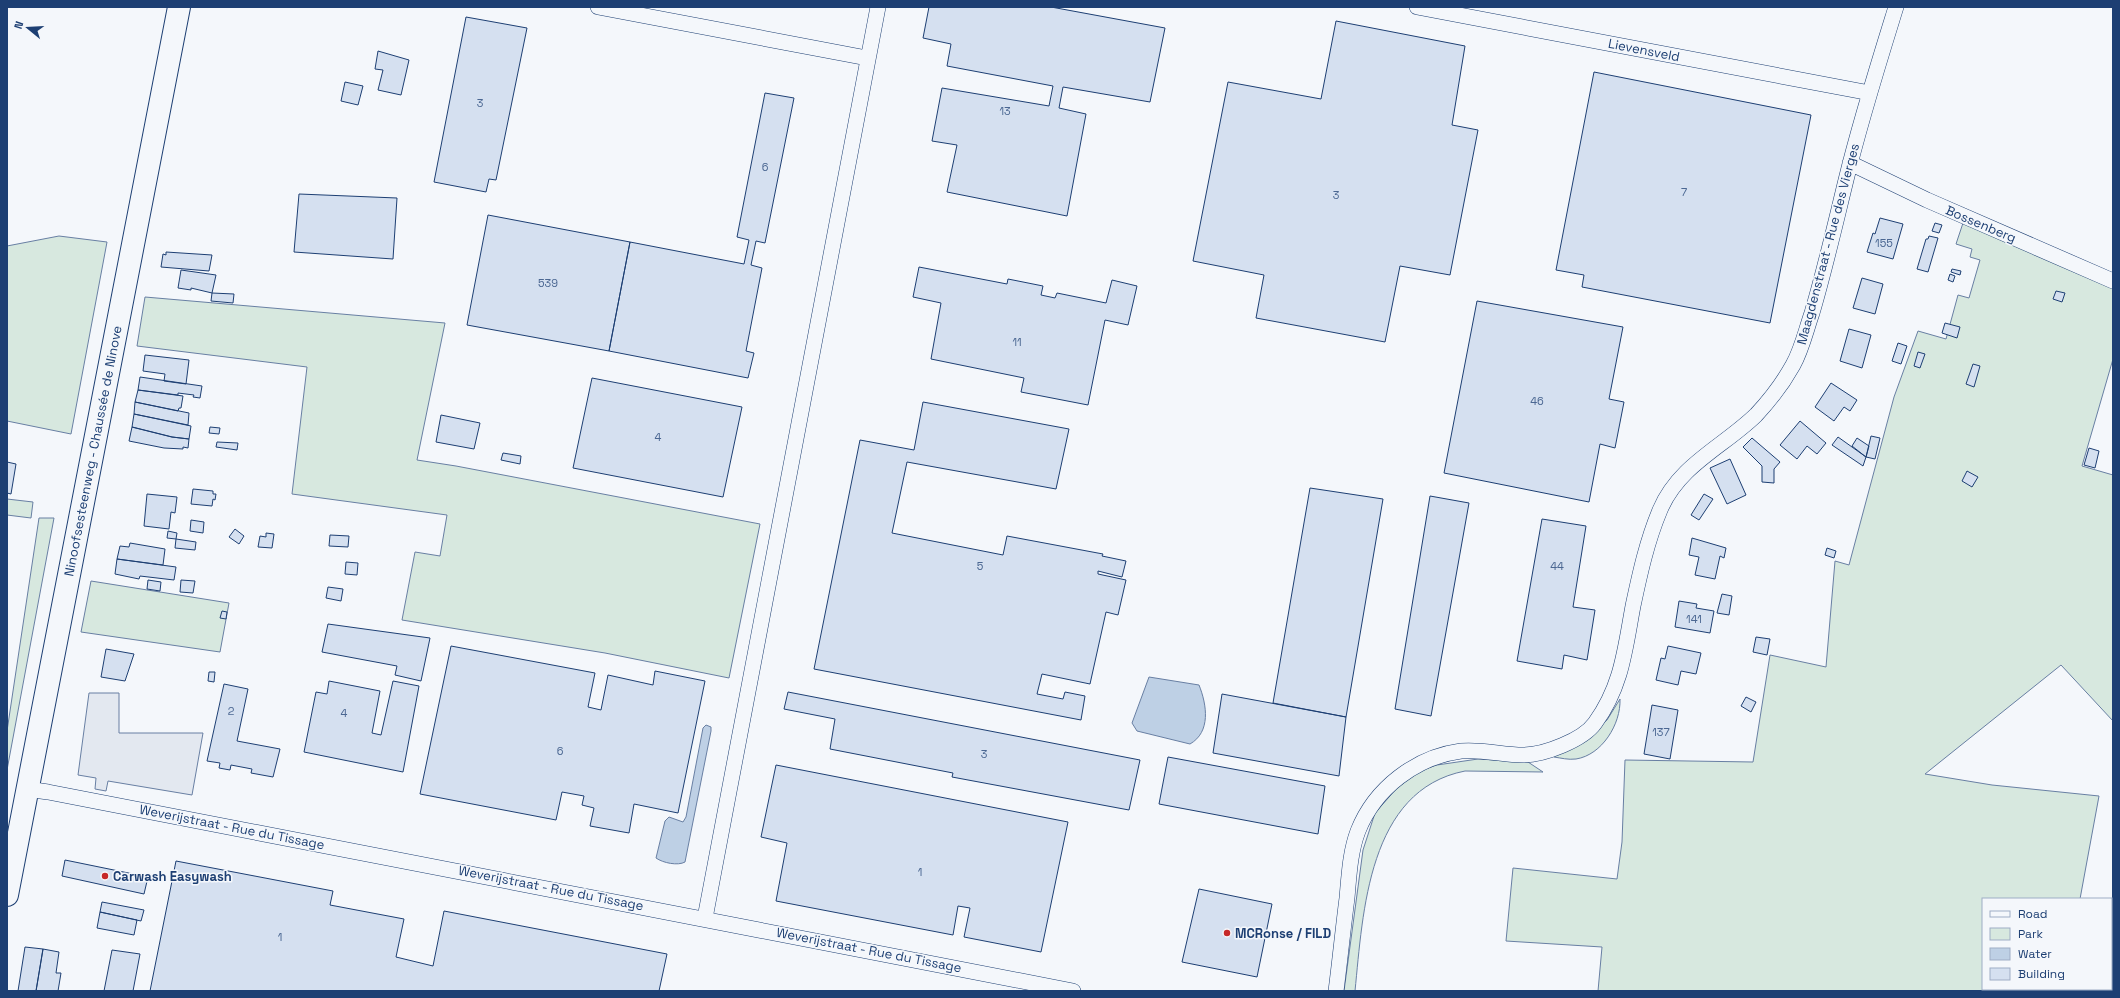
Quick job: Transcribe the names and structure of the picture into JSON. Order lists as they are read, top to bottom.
{
  "streets": {
    "main road": ["Ninoofsesteenweg - Chaussée de Ninove"],
    "street": [
      "Lievensveld",
      "Bossenberg",
      "Maagdenstraat - Rue des Vierges",
      "Weverijstraat - Rue du Tissage"
    ]
  },
  "crossings": [
    ["Lievensveld", "Maagdenstraat - Rue des Vierges"],
    ["Bossenberg", "Maagdenstraat - Rue des Vierges"],
    ["Ninoofsesteenweg - Chaussée de Ninove", "Weverijstraat - Rue du Tissage"]
  ],
  "places": ["Carwash Easywash", "MCRonse / FILD"],
  "house_numbers": [
    "3",
    "13",
    "6",
    "7",
    "3",
    "155",
    "539",
    "11",
    "46",
    "4",
    "5",
    "44",
    "141",
    "2",
    "4",
    "137",
    "6",
    "3",
    "1",
    "1"
  ],
  "legend": [
    "Road",
    "Park",
    "Water",
    "Building"
  ],
  "north": "left"
}
